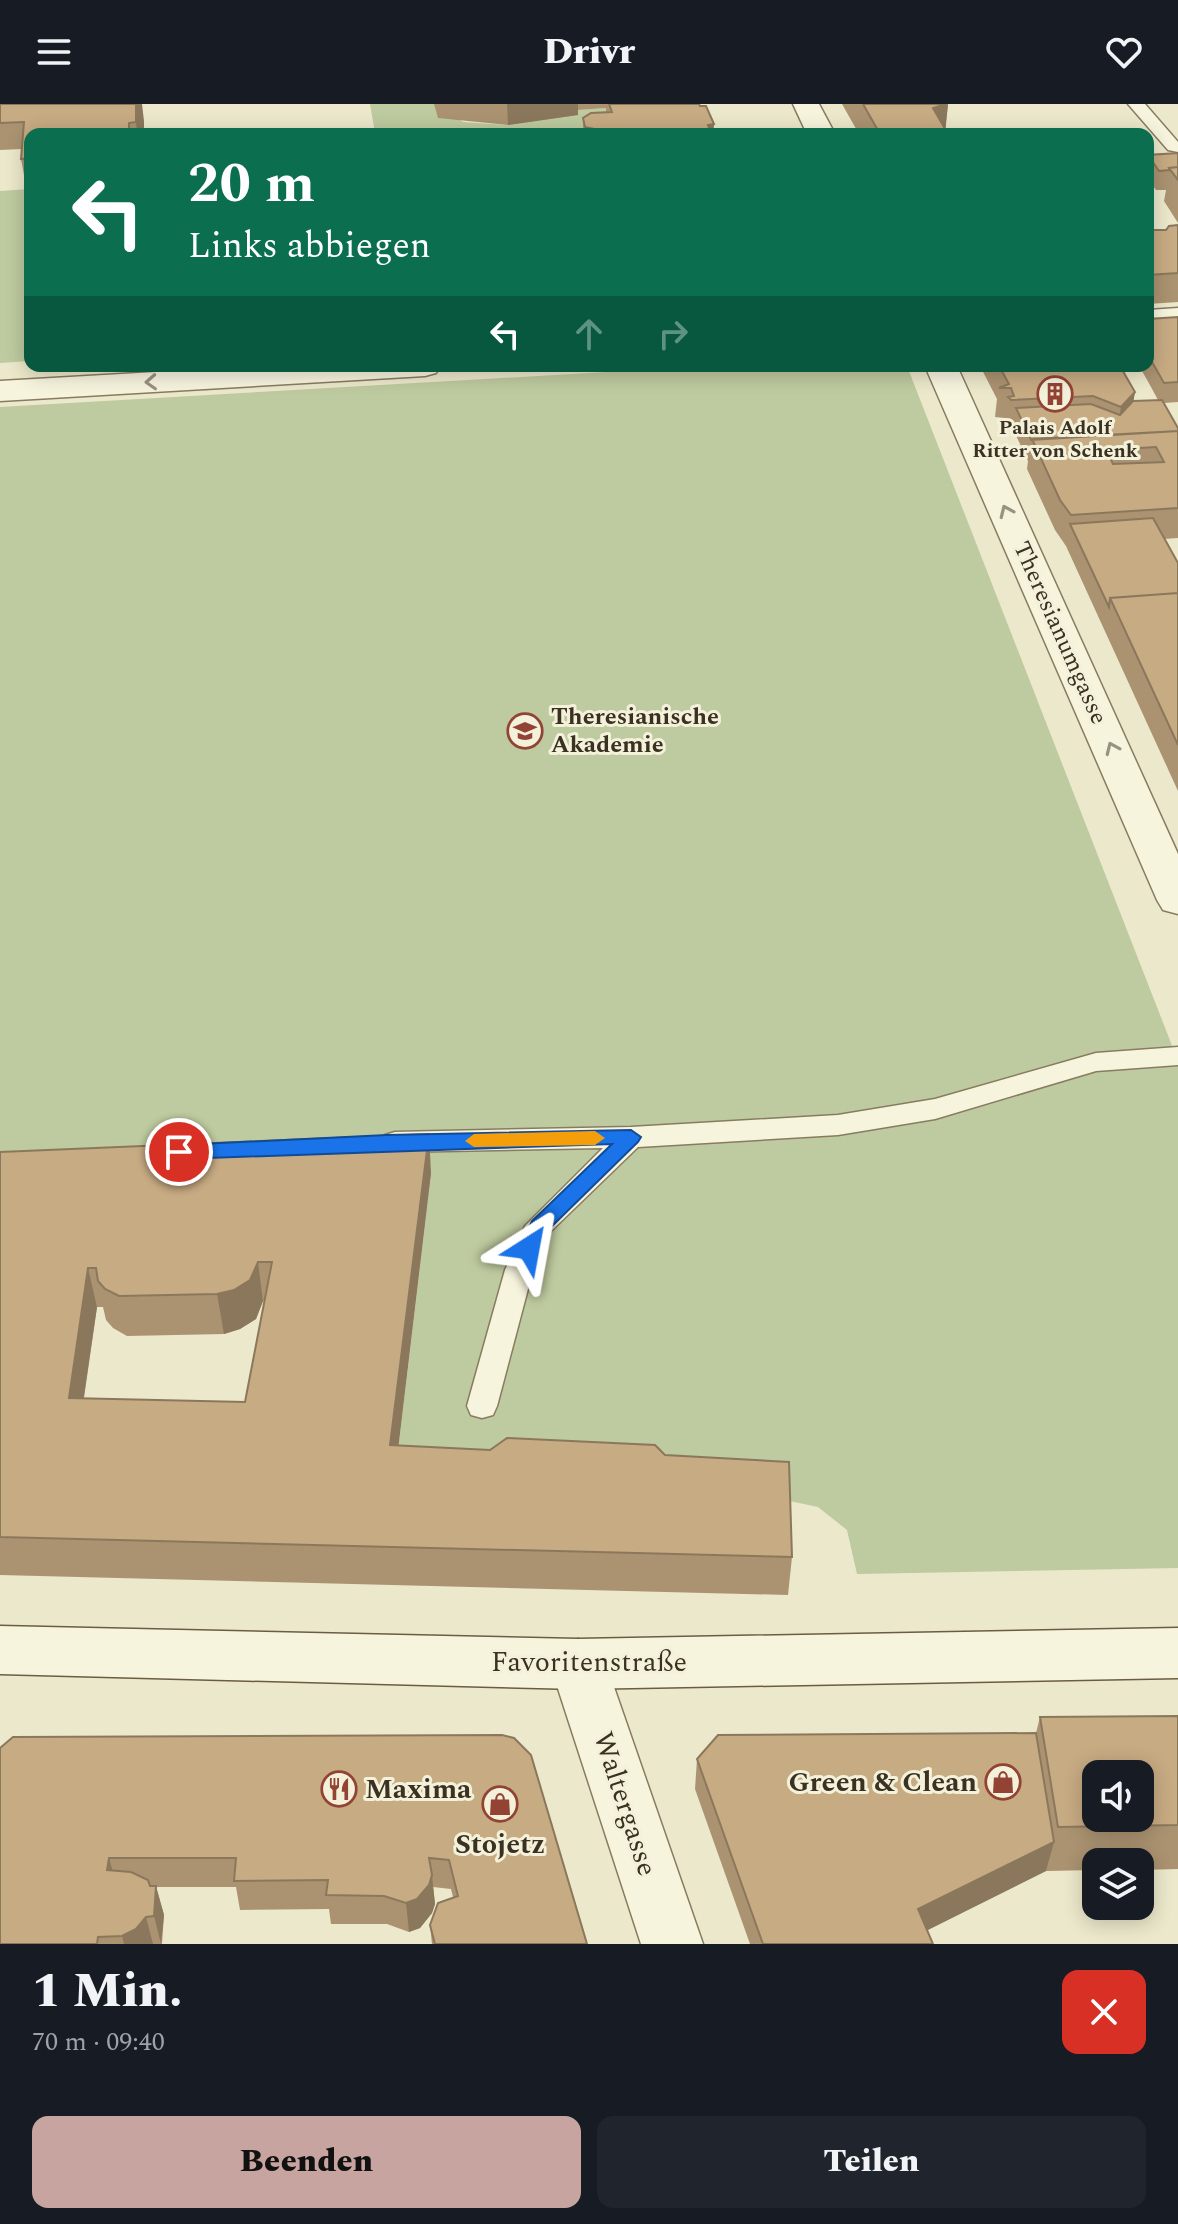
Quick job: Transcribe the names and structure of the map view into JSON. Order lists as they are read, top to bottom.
{
  "streets": {
    "street": ["Theresianumgasse", "Favoritenstraße", "Waltergasse"]
  },
  "crossings": [
    ["Favoritenstraße", "Waltergasse"]
  ],
  "one_way": ["Theresianumgasse"],
  "places": {
    "building": ["Palais Adolf Ritter von Schenk"],
    "school or university": ["Theresianische Akademie"],
    "shop": ["Green & Clean", "Stojetz"],
    "restaurant": ["Maxima"]
  },
  "page": {
    "header": "Drivr",
    "turn": ["20 m", "Links abbiegen"],
    "heading": ["1 Min.", "70 m · 09:40"],
    "buttons": ["Beenden", "Teilen"]
  }
}
